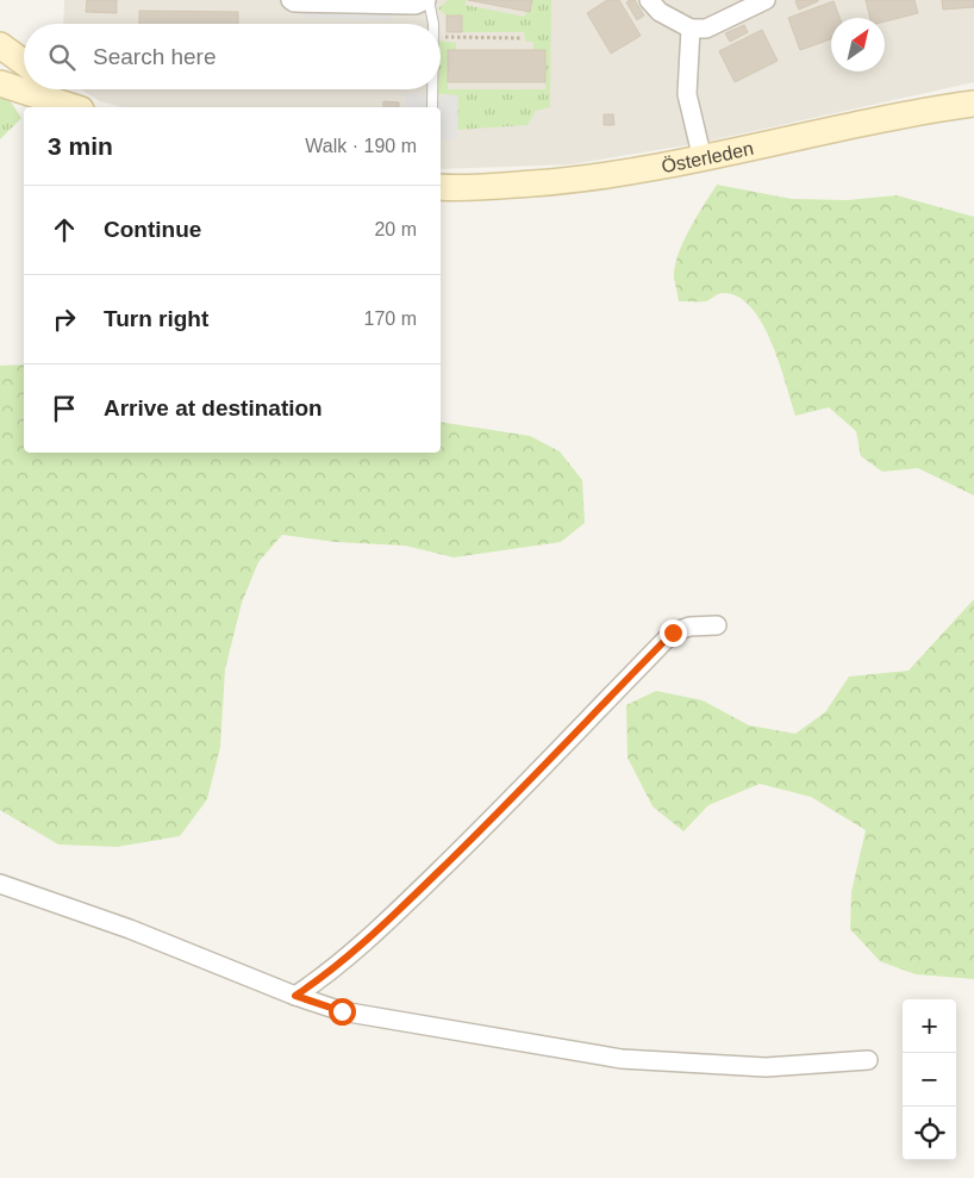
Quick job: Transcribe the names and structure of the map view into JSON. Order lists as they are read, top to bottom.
{
  "streets": {
    "street": ["Österleden"]
  },
  "north": "top right",
  "page": {
    "search": "Search here",
    "heading": ["3 min", "Walk · 190 m"],
    "list": [
      ["Continue", "20 m"],
      ["Turn right", "170 m"],
      "Arrive at destination"
    ],
    "map_buttons": ["+", "−"]
  }
}
